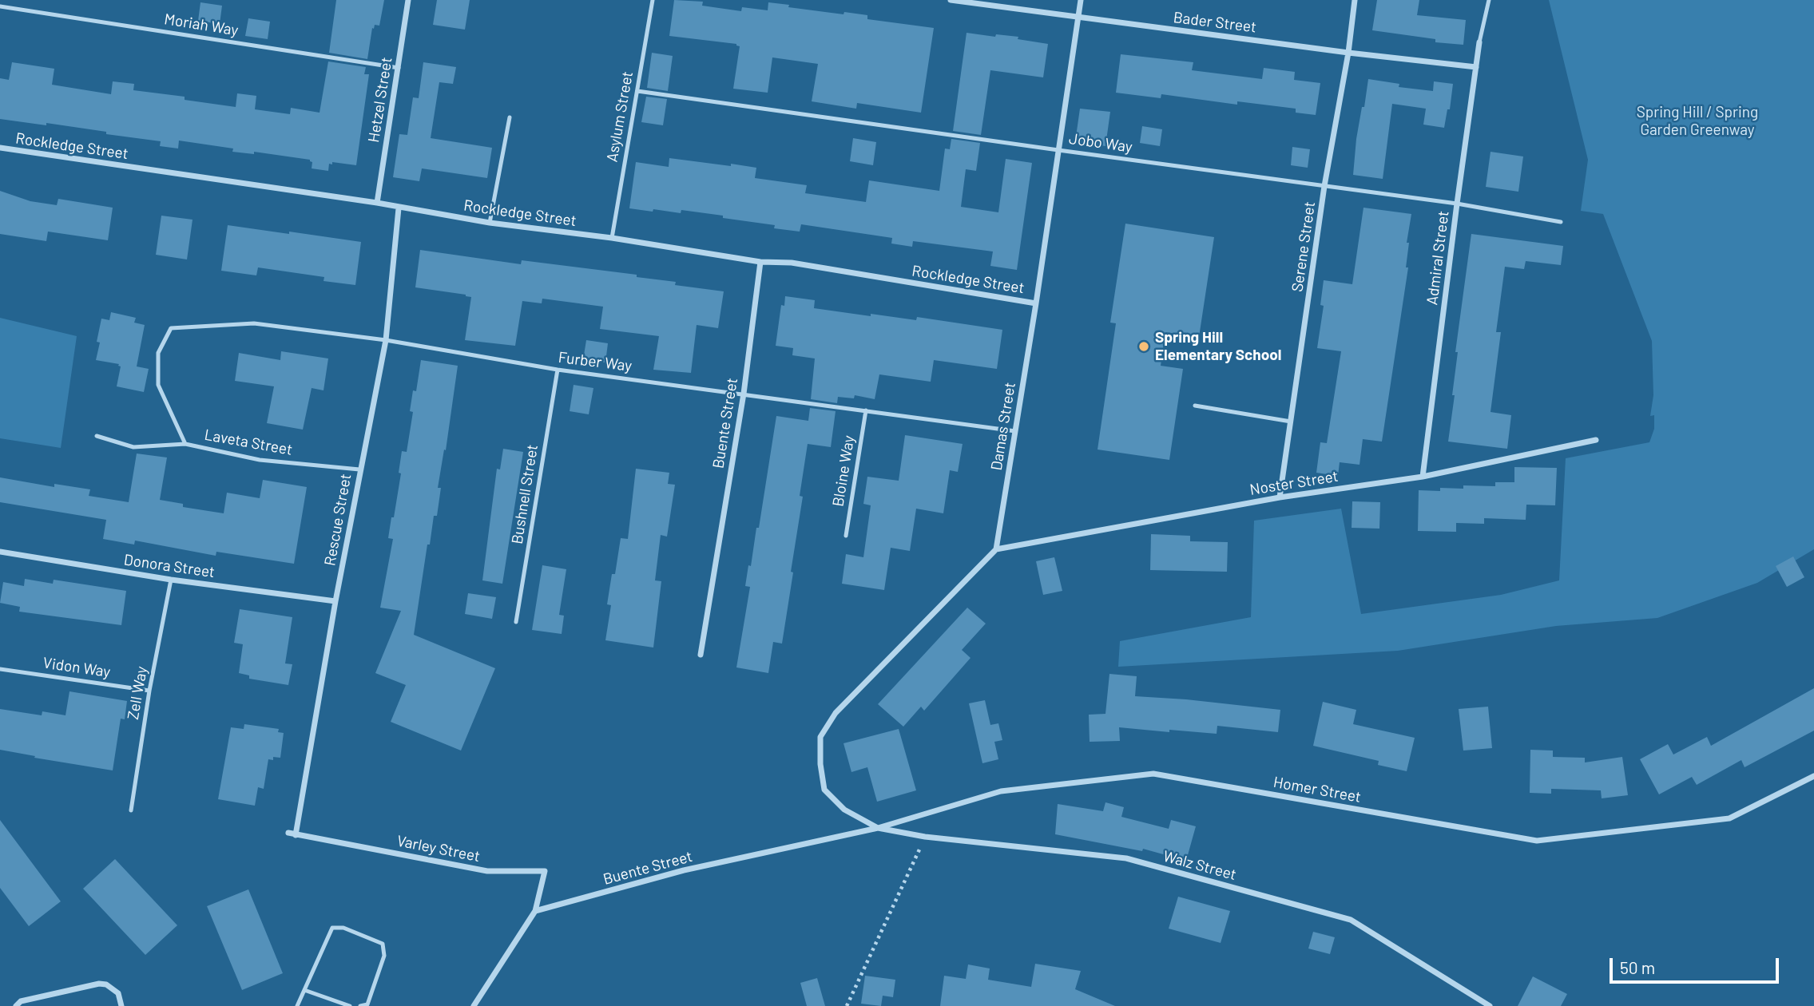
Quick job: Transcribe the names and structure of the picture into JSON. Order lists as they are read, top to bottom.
{
  "streets": {
    "street": [
      "Bader Street",
      "Hetzel Street",
      "Rockledge Street",
      "Serene Street",
      "Admiral Street",
      "Buente Street",
      "Damas Street",
      "Noster Street",
      "Rescue Street",
      "Donora Street",
      "Homer Street",
      "Varley Street",
      "Walz Street"
    ],
    "lane": [
      "Moriah Way",
      "Asylum Street",
      "Jobo Way",
      "Furber Way",
      "Laveta Street",
      "Bloine Way",
      "Bushnell Street",
      "Vidon Way",
      "Zell Way"
    ]
  },
  "crossings": [
    ["Bader Street", "Serene Street"],
    ["Bader Street", "Admiral Street"],
    ["Bader Street", "Damas Street"],
    ["Moriah Way", "Hetzel Street"],
    ["Hetzel Street", "Rockledge Street"],
    ["Asylum Street", "Jobo Way"],
    ["Asylum Street", "Rockledge Street"],
    ["Jobo Way", "Serene Street"],
    ["Jobo Way", "Admiral Street"],
    ["Jobo Way", "Damas Street"],
    ["Rockledge Street", "Buente Street"],
    ["Rockledge Street", "Damas Street"],
    ["Rockledge Street", "Rescue Street"],
    ["Serene Street", "Noster Street"],
    ["Admiral Street", "Noster Street"],
    ["Furber Way", "Buente Street"],
    ["Furber Way", "Damas Street"],
    ["Furber Way", "Laveta Street"],
    ["Furber Way", "Bloine Way"],
    ["Furber Way", "Bushnell Street"],
    ["Furber Way", "Rescue Street"],
    ["Buente Street", "Homer Street"],
    ["Buente Street", "Varley Street"],
    ["Buente Street", "Walz Street"],
    ["Damas Street", "Noster Street"],
    ["Laveta Street", "Rescue Street"],
    ["Rescue Street", "Donora Street"],
    ["Rescue Street", "Varley Street"],
    ["Donora Street", "Zell Way"],
    ["Vidon Way", "Zell Way"],
    ["Homer Street", "Walz Street"]
  ],
  "parks": ["Spring Hill / Spring Garden Greenway"],
  "places": ["Spring Hill Elementary School"],
  "scale_bar": "50 m"
}
